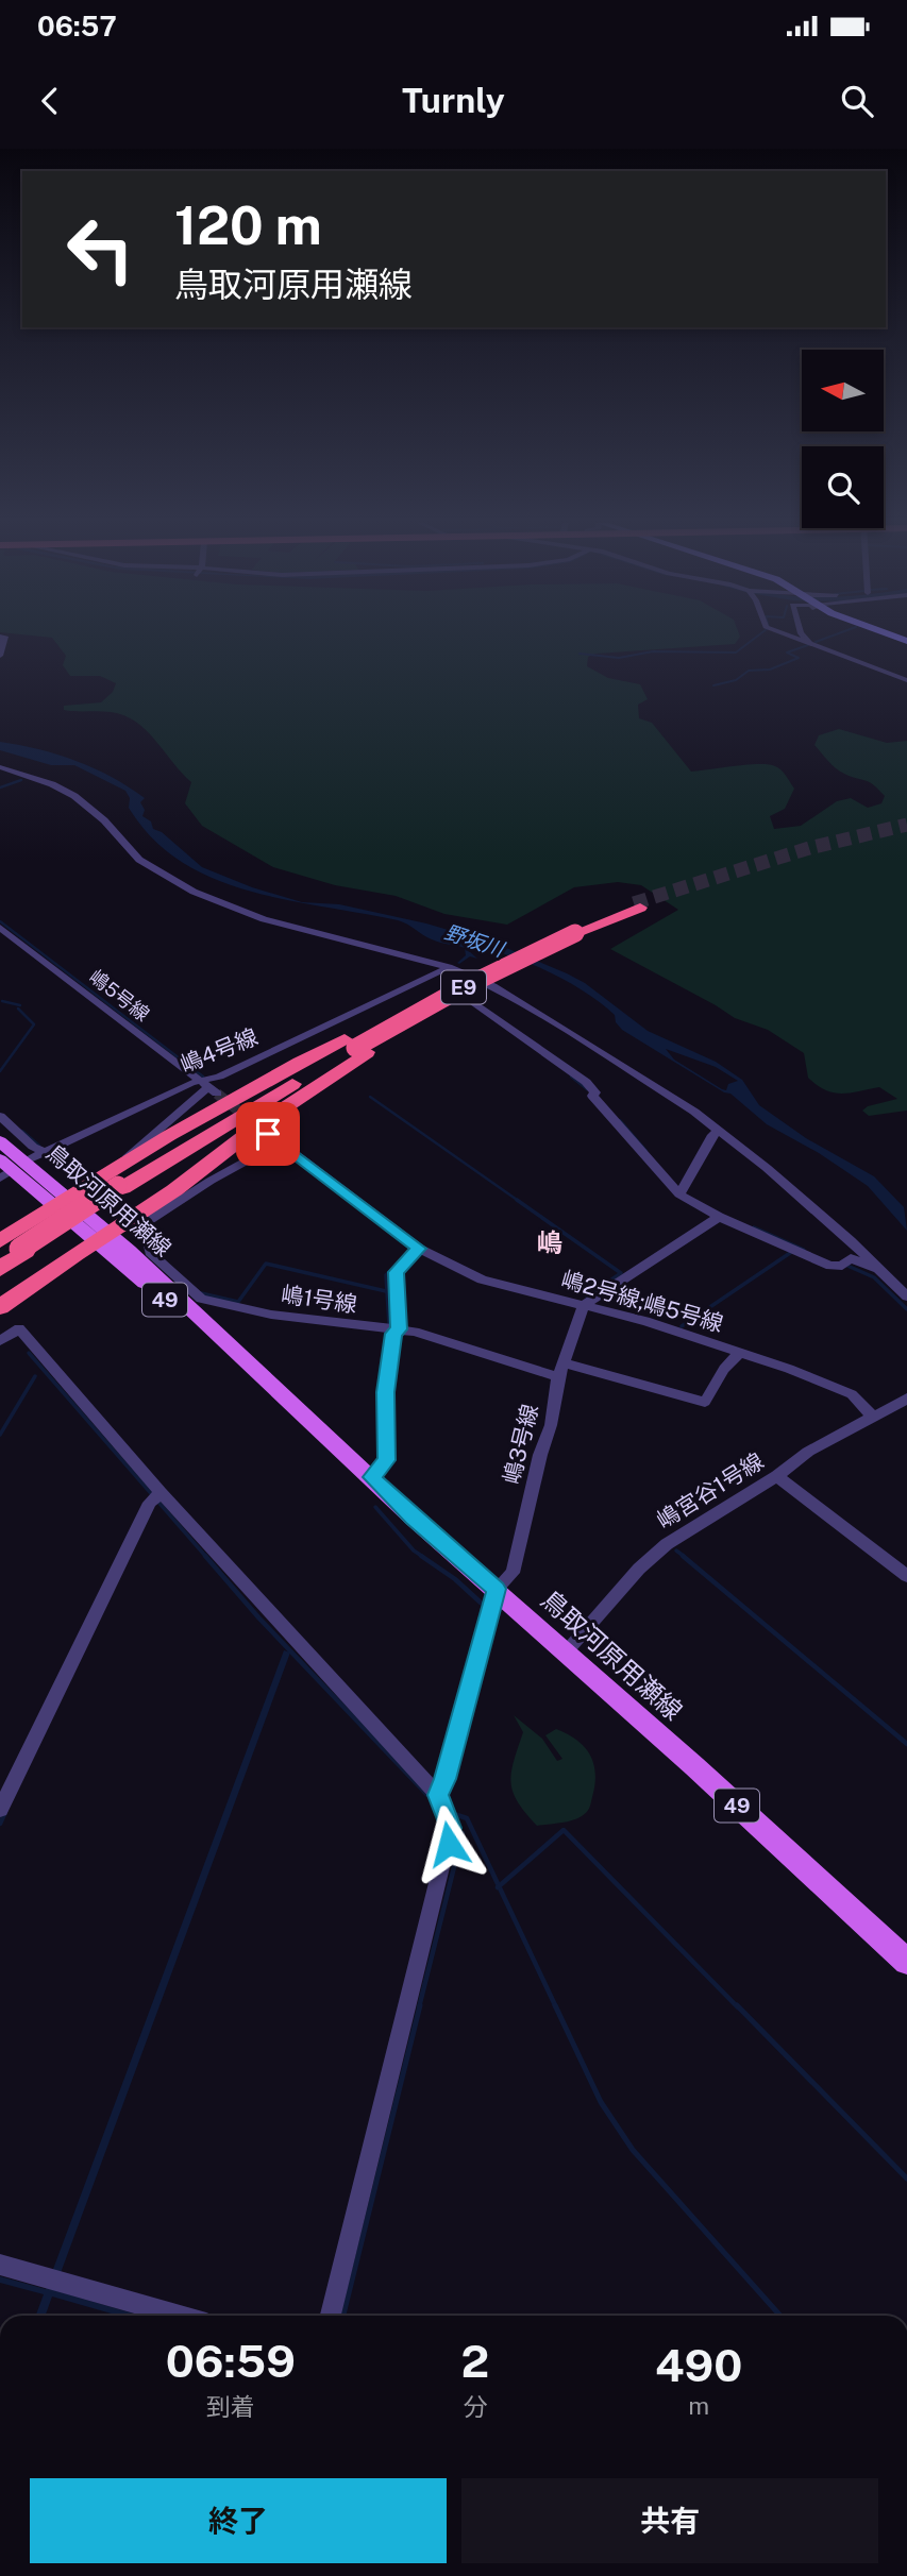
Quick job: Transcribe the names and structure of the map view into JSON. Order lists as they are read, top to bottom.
{
  "streets": {
    "main road": ["鳥取河原用瀬線", "49"],
    "street": [
      "嶋5号線",
      "嶋4号線",
      "嶋1号線",
      "嶋2号線;嶋5号線",
      "嶋3号線",
      "嶋宮谷1号線"
    ]
  },
  "crossings": [
    ["嶋5号線", "嶋4号線"],
    ["嶋4号線", "鳥取河原用瀬線"],
    ["鳥取河原用瀬線", "嶋1号線"],
    ["鳥取河原用瀬線", "嶋3号線"],
    ["鳥取河原用瀬線", "嶋宮谷1号線"],
    ["嶋1号線", "嶋2号線;嶋5号線"],
    ["嶋1号線", "嶋3号線"],
    ["嶋2号線;嶋5号線", "嶋3号線"],
    ["嶋2号線;嶋5号線", "嶋宮谷1号線"]
  ],
  "districts": ["嶋"],
  "water": ["野坂川"],
  "north": "left",
  "page": {
    "status": "06:57",
    "header": "Turnly",
    "turn": ["120 m", "鳥取河原用瀬線"],
    "eta": [
      "06:59",
      "到着",
      "2",
      "分",
      "490",
      "m"
    ],
    "buttons": ["終了", "共有"]
  }
}
